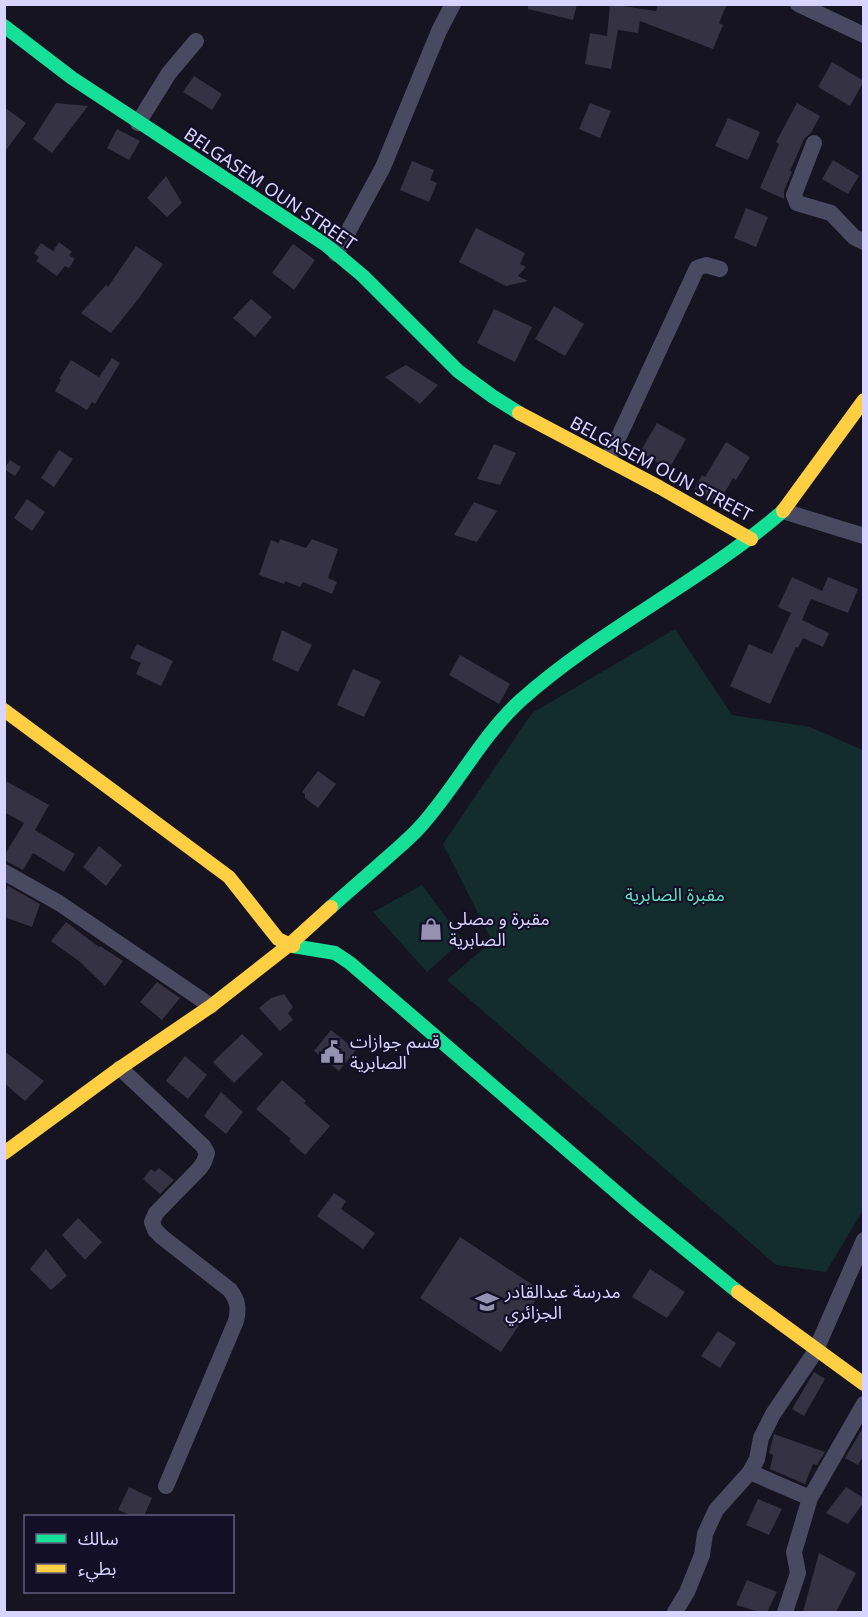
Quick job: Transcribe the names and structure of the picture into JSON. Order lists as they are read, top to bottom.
{
  "streets": {
    "street": ["BELGASEM OUN STREET"]
  },
  "parks": ["مقبرة الصابرية"],
  "places": {
    "shop": ["مقبرة و مصلى الصابرية"],
    "public building": ["قسم جوازات الصابرية"],
    "school or university": ["مدرسة عبدالقادر الجزائري"]
  },
  "legend": ["سالك", "بطيء"]
}
